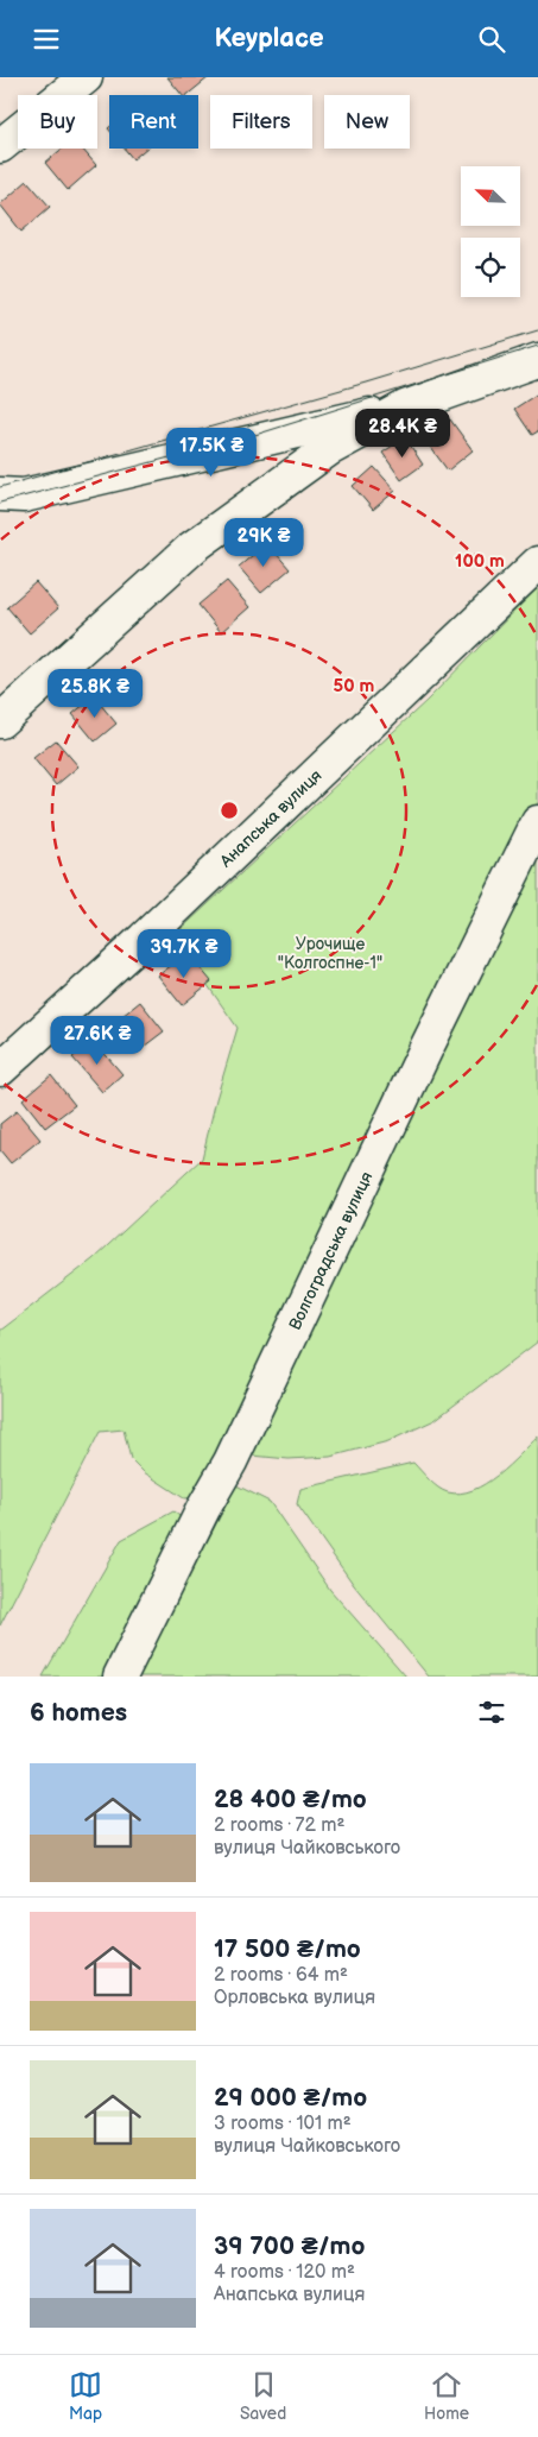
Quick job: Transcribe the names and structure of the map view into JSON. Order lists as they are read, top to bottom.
{
  "streets": {
    "street": ["Анапська вулиця", "Волгоградська вулиця"]
  },
  "parks": ["Урочище \"Колгоспне-1\""],
  "north": "top left",
  "page": {
    "header": "Keyplace",
    "chip": [
      "Buy",
      "Rent",
      "Filters",
      "New"
    ],
    "price": [
      "28.4K ₴",
      "17.5K ₴",
      "29K ₴",
      "25.8K ₴",
      "39.7K ₴",
      "27.6K ₴"
    ],
    "heading": "6 homes",
    "list": [
      {
        "name": "28 400 ₴/mo",
        "note": "2 rooms · 72 m² · вулиця Чайковського"
      },
      {
        "name": "17 500 ₴/mo",
        "note": "2 rooms · 64 m² · Орловська вулиця"
      },
      {
        "name": "29 000 ₴/mo",
        "note": "3 rooms · 101 m² · вулиця Чайковського"
      },
      {
        "name": "39 700 ₴/mo",
        "note": "4 rooms · 120 m² · Анапська вулиця"
      }
    ],
    "tabs": ["Map", "Saved", "Home"]
  },
  "rings": ["100 m", "50 m"]
}
